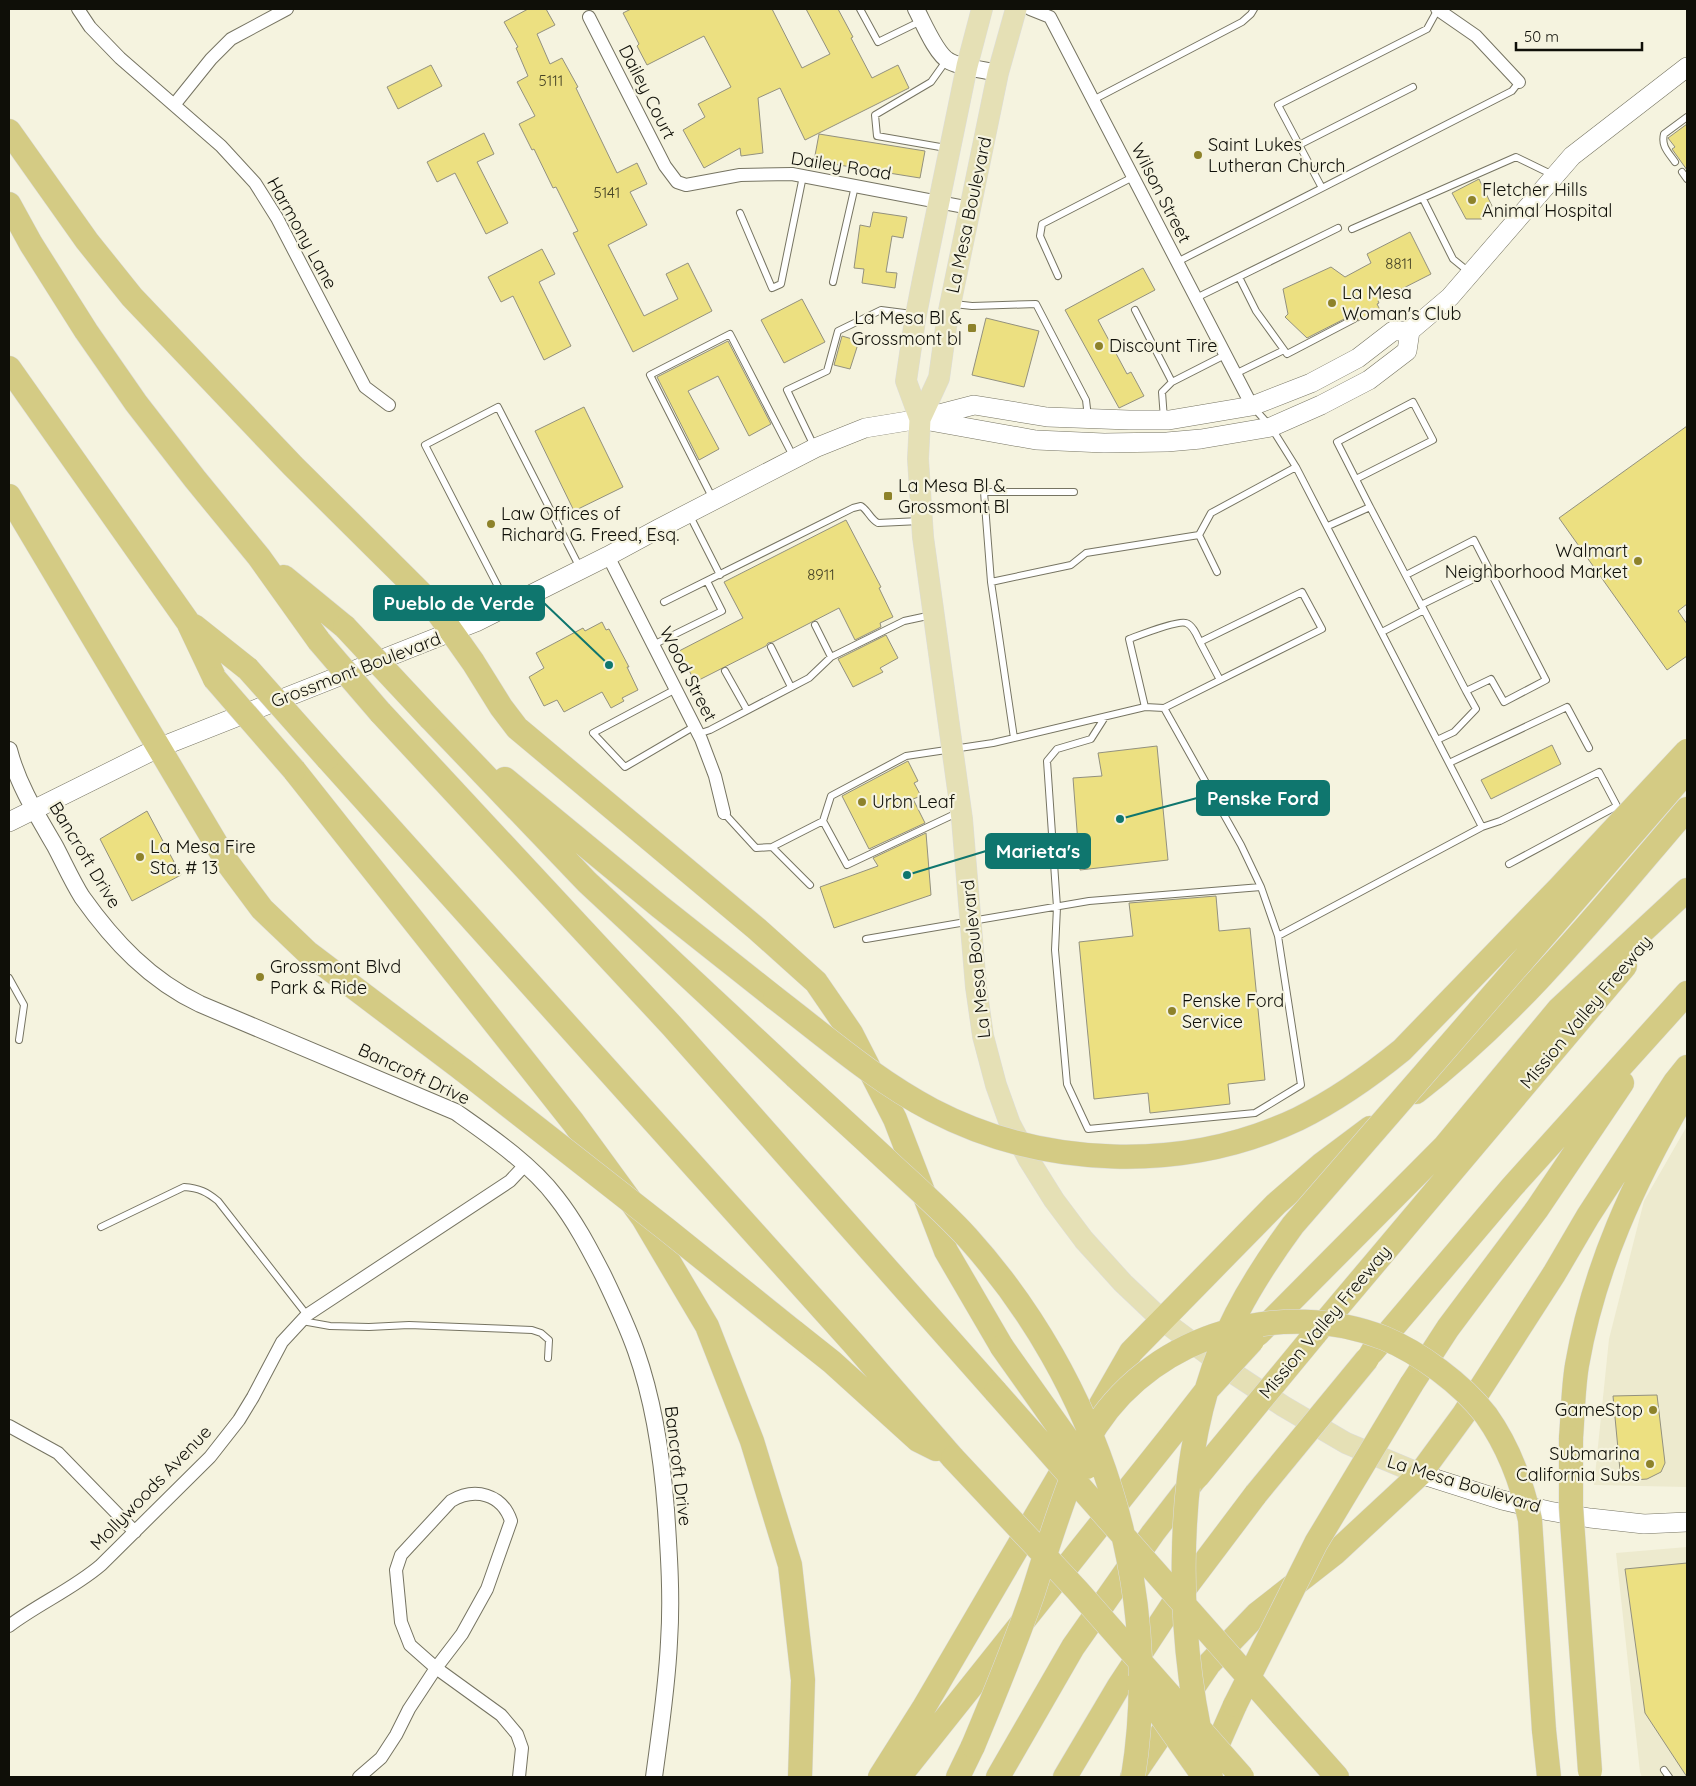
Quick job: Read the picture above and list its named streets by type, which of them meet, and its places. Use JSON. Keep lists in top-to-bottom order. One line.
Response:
{"streets":{"highway":["Mission Valley Freeway"],"main road":["La Mesa Boulevard","Grossmont Boulevard"],"street":["Dailey Court","Dailey Road","Wilson Street","Harmony Lane","Wood Street","Bancroft Drive","Mollywoods Avenue"]},"crossings":[["Dailey Court","Dailey Road"],["Dailey Road","La Mesa Boulevard"],["Wilson Street","Grossmont Boulevard"],["La Mesa Boulevard","Grossmont Boulevard"],["Grossmont Boulevard","Wood Street"],["Grossmont Boulevard","Bancroft Drive"],["Bancroft Drive","Mollywoods Avenue"]],"places":{"other":["Saint Lukes Lutheran Church","Fletcher Hills Animal Hospital","La Mesa Woman's Club","Discount Tire","Law Offices of Richard G. Freed, Esq.","Walmart Neighborhood Market","Pueblo de Verde","Urbn Leaf","Penske Ford","La Mesa Fire Sta. # 13","Marieta's","Grossmont Blvd Park & Ride","Penske Ford Service","GameStop","Submarina California Subs"],"transit":["La Mesa Bl & Grossmont bl","La Mesa Bl & Grossmont Bl"]},"house_numbers":["5111","5141","8811","8911"],"scale_bar":"50 m"}
